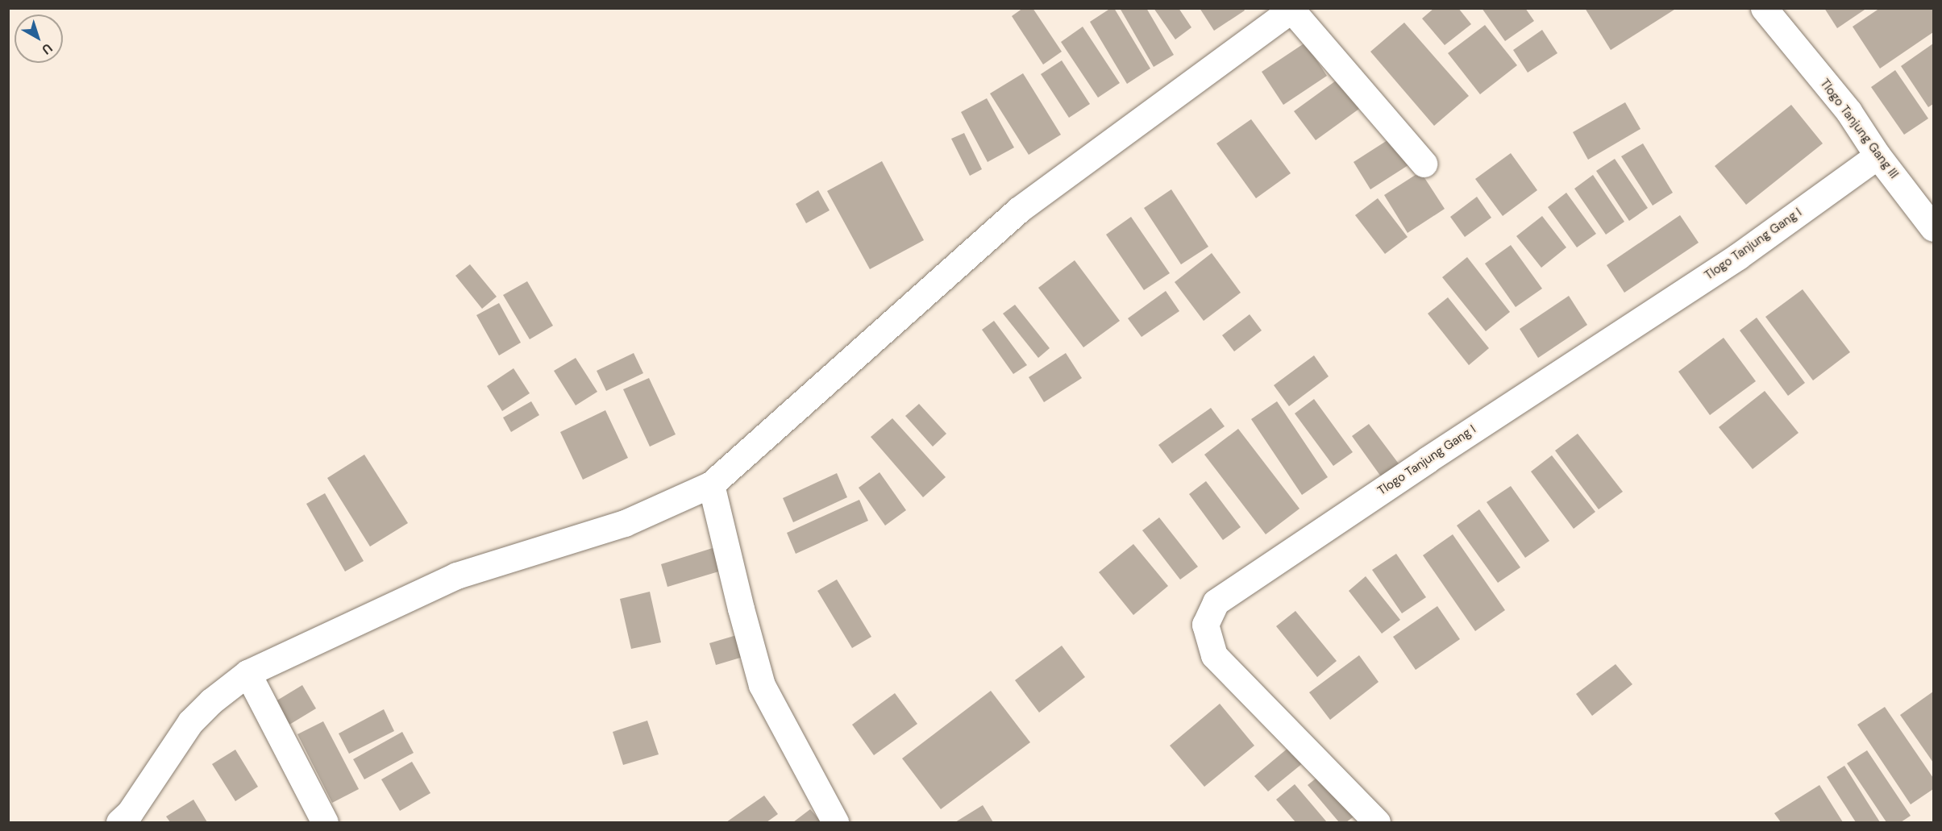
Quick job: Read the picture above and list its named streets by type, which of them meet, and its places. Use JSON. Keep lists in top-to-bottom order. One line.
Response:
{"streets":{"street":["Tlogo Tanjung Gang III","Tlogo Tanjung Gang I"]},"crossings":[["Tlogo Tanjung Gang III","Tlogo Tanjung Gang I"]],"north":"bottom right"}
